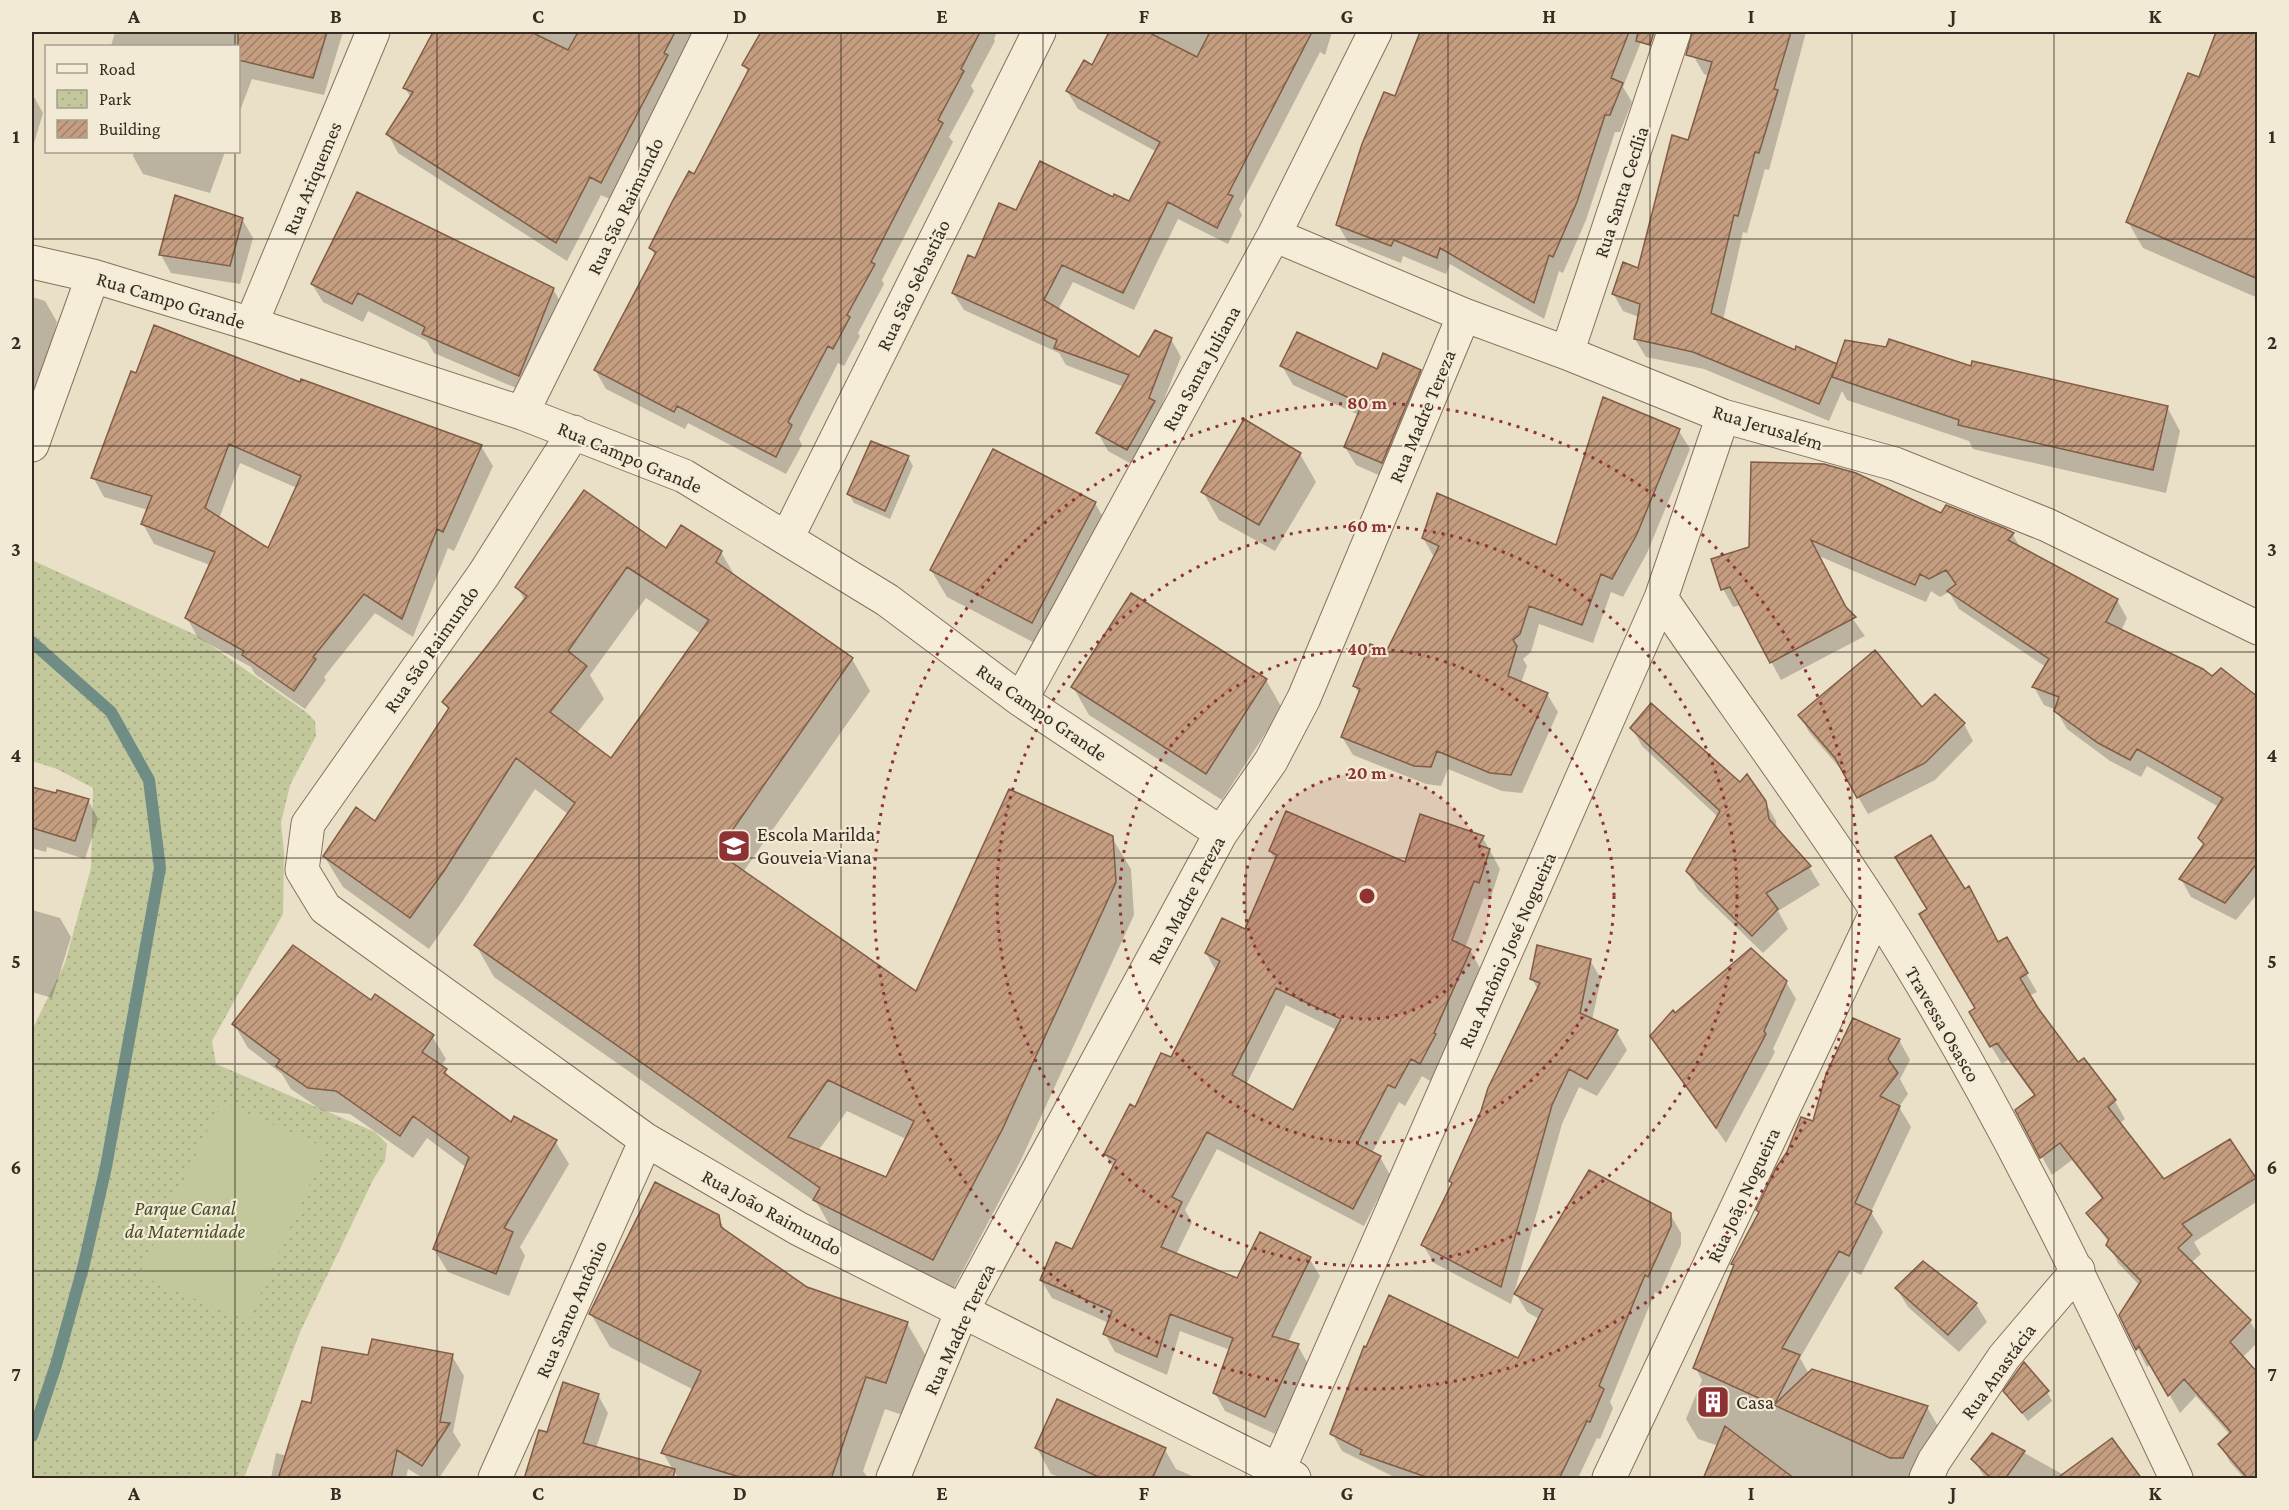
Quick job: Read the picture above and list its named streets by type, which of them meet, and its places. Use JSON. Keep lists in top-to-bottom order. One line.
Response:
{"streets":{"street":["Rua Ariquemes","Rua Santa Cecília","Rua São Raimundo","Rua São Sebastião","Rua Campo Grande","Rua Santa Juliana","Rua Madre Tereza","Rua Jerusalém","Rua Antônio José Nogueira","Travessa Osasco","Rua João Nogueira","Rua João Raimundo","Rua Santo Antônio","Rua Anastácia"]},"crossings":[["Rua Ariquemes","Rua Campo Grande"],["Rua Santa Cecília","Rua Jerusalém"],["Rua São Raimundo","Rua Campo Grande"],["Rua São Raimundo","Rua João Raimundo"],["Rua São Sebastião","Rua Campo Grande"],["Rua Campo Grande","Rua Santa Juliana"],["Rua Campo Grande","Rua Madre Tereza"],["Rua Santa Juliana","Rua Jerusalém"],["Rua Madre Tereza","Rua Jerusalém"],["Rua Madre Tereza","Rua João Raimundo"],["Rua Jerusalém","Rua Antônio José Nogueira"],["Rua Antônio José Nogueira","Travessa Osasco"],["Rua Antônio José Nogueira","Rua João Raimundo"],["Travessa Osasco","Rua João Nogueira"],["Travessa Osasco","Rua Anastácia"],["Rua João Raimundo","Rua Santo Antônio"]],"parks":["Parque Canal da Maternidade"],"places":{"school or university":["Escola Marilda Gouveia Viana"],"building":["Casa"]},"legend":["Road","Park","Building"],"grid":{"columns":["A","B","C","D","E","F","G","H","I","J","K"],"rows":["1","2","3","4","5","6","7"]},"rings":["80 m","60 m","40 m","20 m"]}
